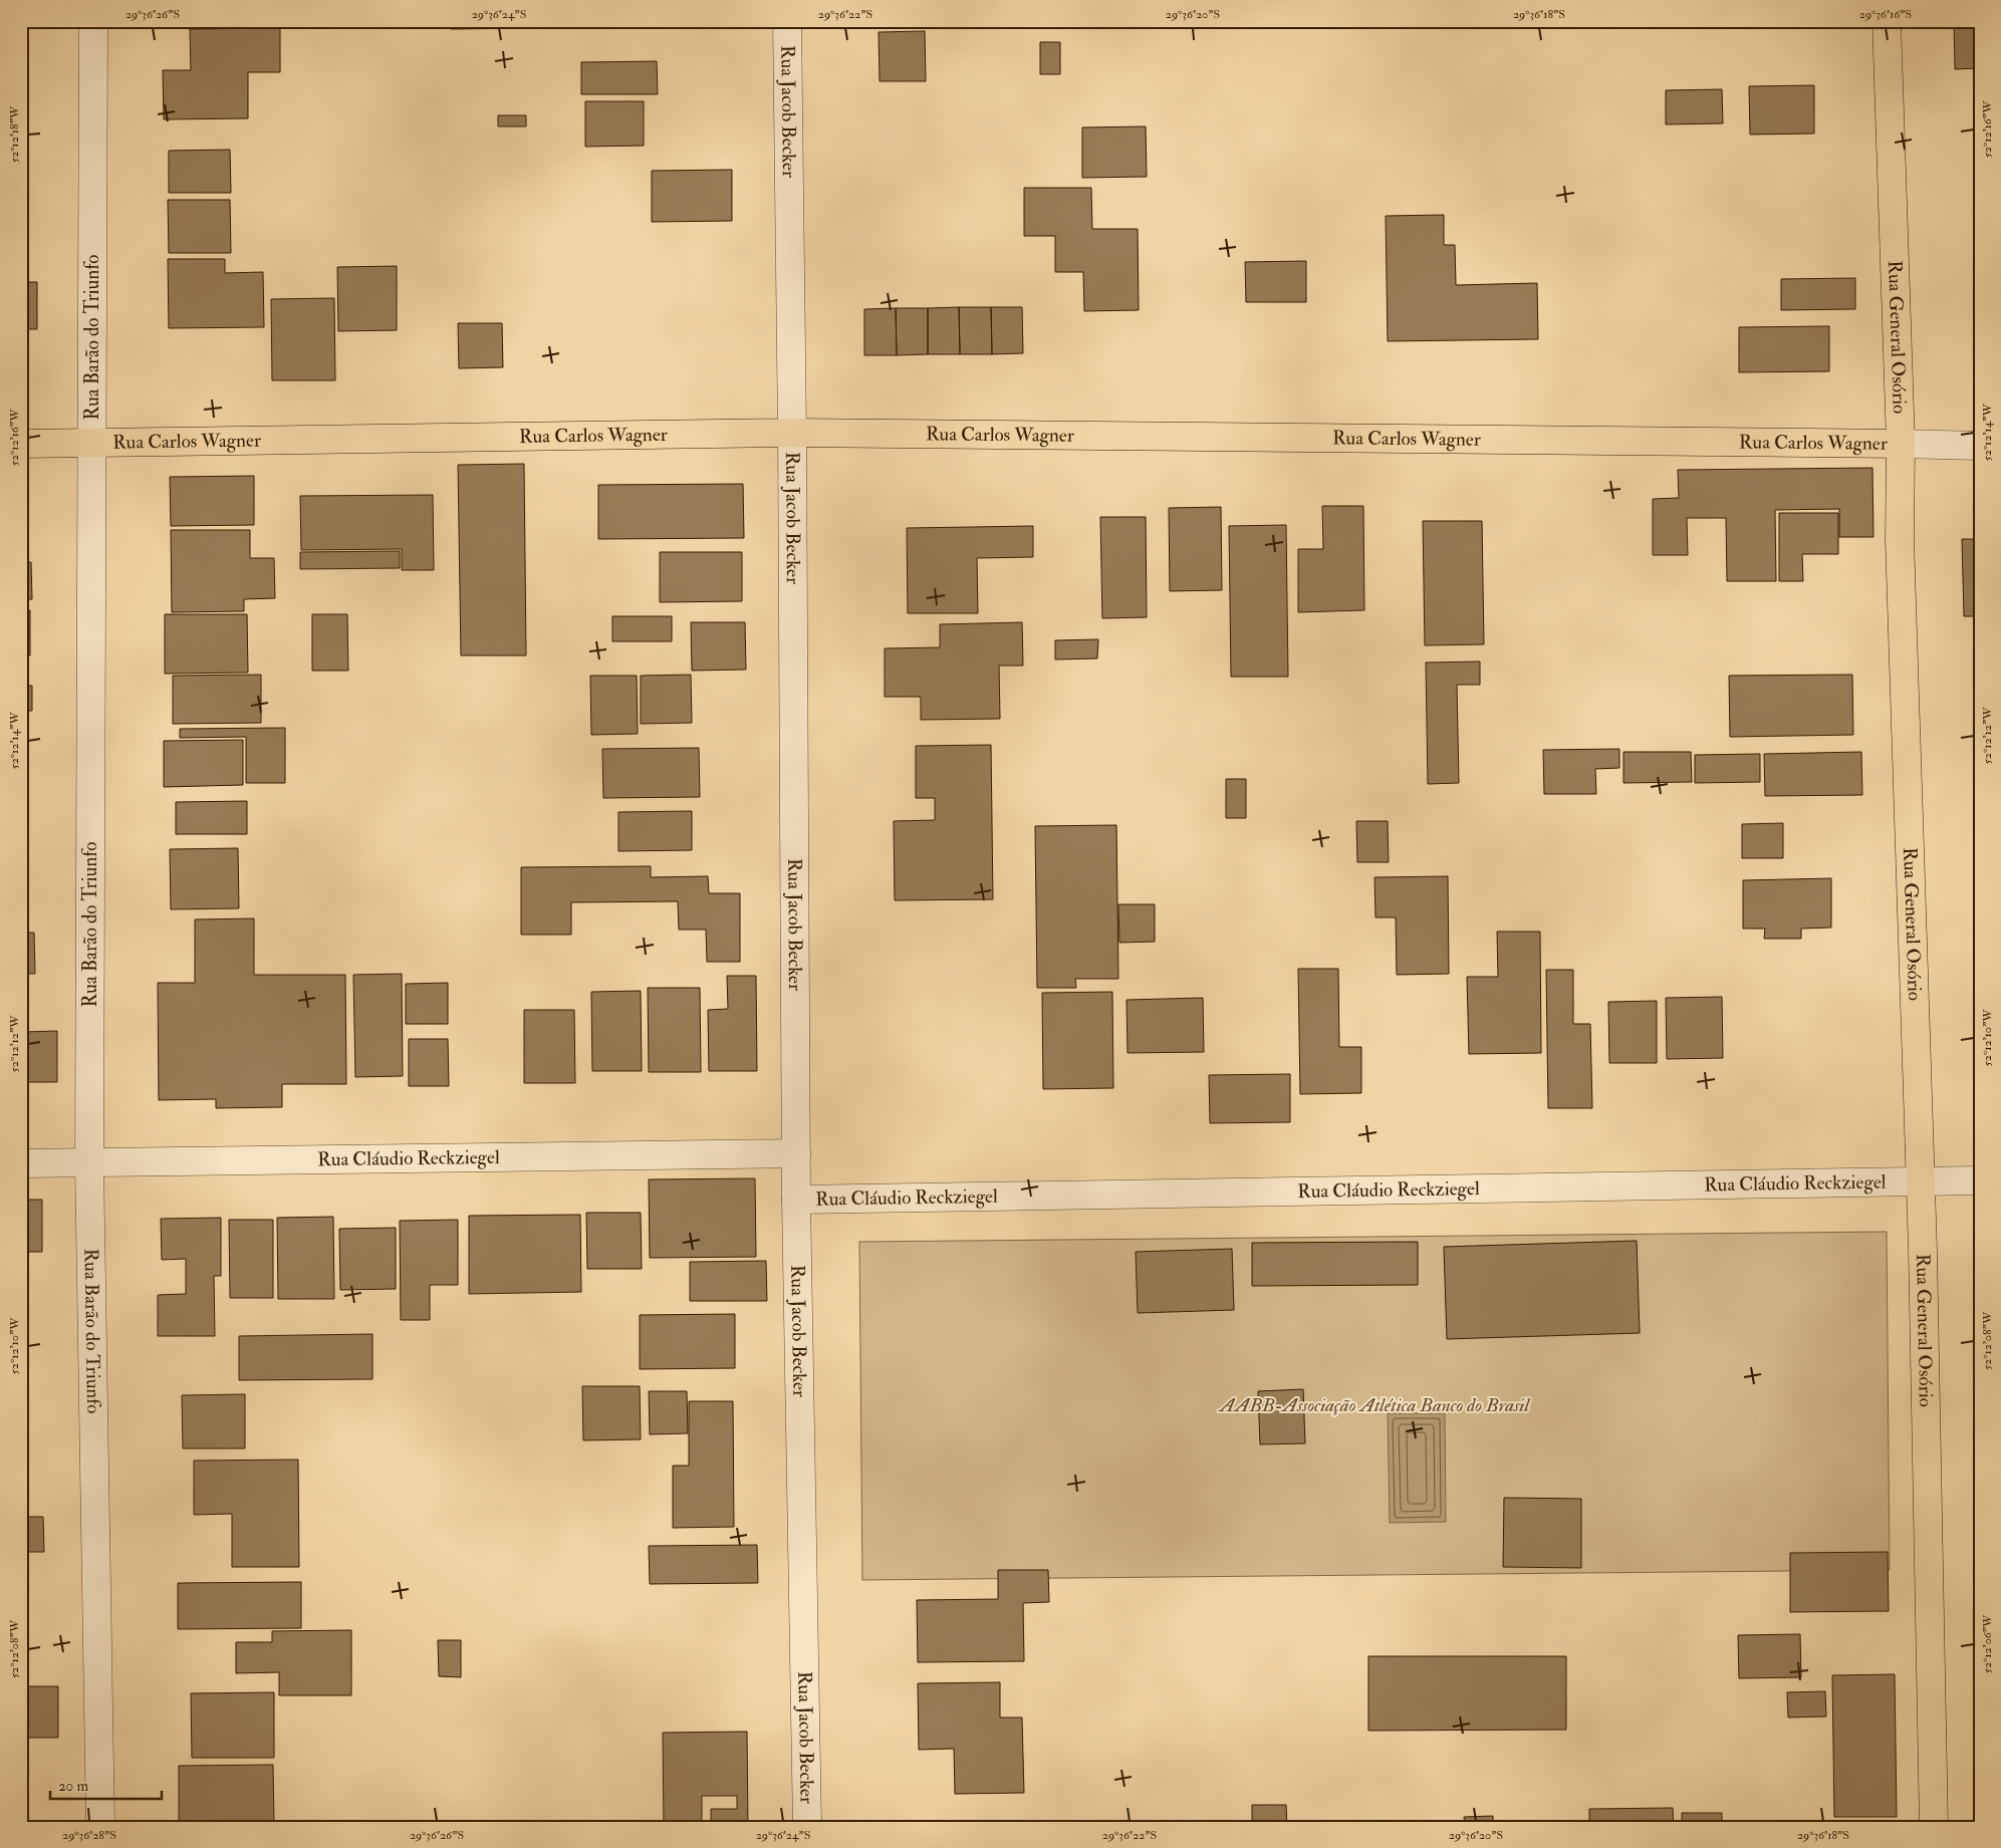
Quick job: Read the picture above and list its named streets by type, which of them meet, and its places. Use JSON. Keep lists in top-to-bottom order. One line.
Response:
{"streets":{"main road":["Rua General Osório","Rua Carlos Wagner"],"street":["Rua Jacob Becker","Rua Barão do Triunfo","Rua Cláudio Reckziegel"]},"crossings":[["Rua Jacob Becker","Rua Carlos Wagner"],["Rua Jacob Becker","Rua Cláudio Reckziegel"],["Rua Barão do Triunfo","Rua Carlos Wagner"],["Rua Barão do Triunfo","Rua Cláudio Reckziegel"],["Rua General Osório","Rua Carlos Wagner"],["Rua General Osório","Rua Cláudio Reckziegel"]],"parks":["AABB-Associação Atlética Banco do Brasil"],"scale_bar":"20 m","coordinates":["29°36'26\"S","29°36'24\"S","29°36'22\"S","29°36'20\"S","29°36'18\"S","29°36'16\"S","52°12'16\"W","52°12'18\"W","52°12'14\"W","52°12'12\"W","52°12'10\"W","52°12'08\"W","52°12'06\"W","29°36'28\"S"]}
